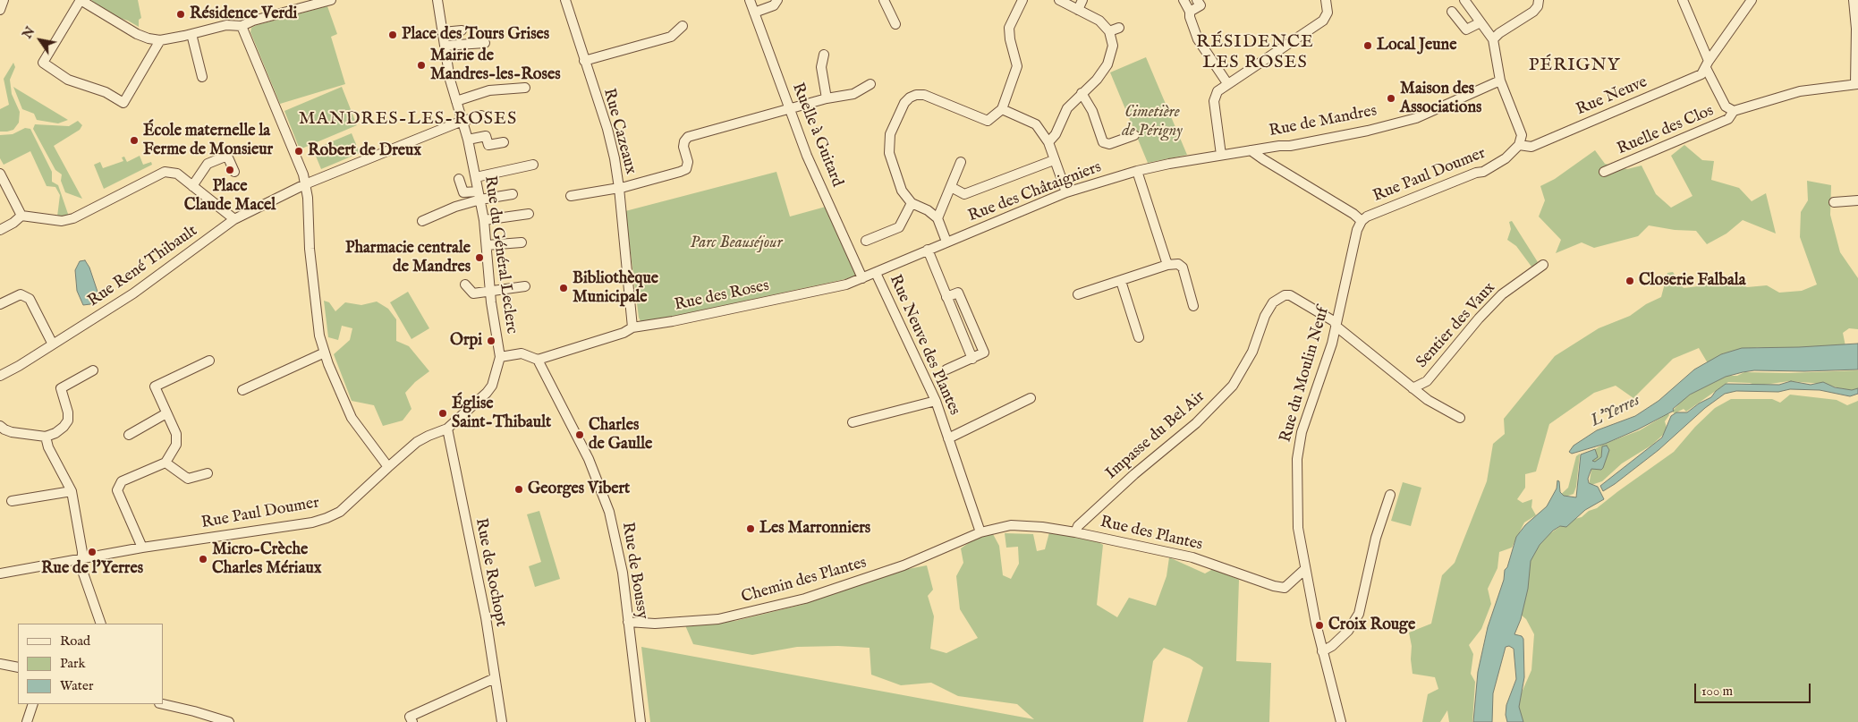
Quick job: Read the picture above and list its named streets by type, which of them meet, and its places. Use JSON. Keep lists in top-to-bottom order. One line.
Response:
{"streets":{"street":["Rue Neuve","Rue de Mandres","Ruelle des Clos","Rue Cazeaux","Ruelle à Guitard","Rue Paul Doumer","Rue des Châtaigniers","Rue du Général Leclerc","Rue René Thibault","Rue des Roses","Sentier des Vaux","Rue Neuve des Plantes","Rue du Moulin Neuf","Impasse du Bel Air","Rue des Plantes","Rue de Boussy","Rue de Rochopt","Chemin des Plantes"]},"crossings":[["Rue Neuve","Rue Paul Doumer"],["Rue de Mandres","Rue des Châtaigniers"],["Rue Cazeaux","Rue des Roses"],["Ruelle à Guitard","Rue des Châtaigniers"],["Ruelle à Guitard","Rue des Roses"],["Rue Paul Doumer","Rue du Général Leclerc"],["Rue Paul Doumer","Rue du Moulin Neuf"],["Rue Paul Doumer","Rue de Rochopt"],["Rue des Châtaigniers","Rue des Roses"],["Rue des Châtaigniers","Rue Neuve des Plantes"],["Rue du Général Leclerc","Rue René Thibault"],["Rue des Roses","Rue de Boussy"],["Rue Neuve des Plantes","Rue des Plantes"],["Rue Neuve des Plantes","Chemin des Plantes"],["Rue du Moulin Neuf","Impasse du Bel Air"],["Rue du Moulin Neuf","Rue des Plantes"],["Impasse du Bel Air","Rue des Plantes"],["Rue des Plantes","Chemin des Plantes"],["Rue de Boussy","Chemin des Plantes"]],"districts":["RÉSIDENCE LES ROSES","PÉRIGNY","MANDRES-LES-ROSES"],"water":["L'Yerres"],"parks":["Cimetière de Périgny","Parc Beauséjour"],"places":["Résidence Verdi","Place des Tours Grises","Local Jeune","Mairie de Mandres-les-Roses","Maison des Associations","École maternelle la Ferme de Monsieur","Robert de Dreux","Place Claude Macel","Pharmacie centrale de Mandres","Closerie Falbala","Bibliothèque Municipale","Orpi","Église Saint-Thibault","Charles de Gaulle","Georges Vibert","Les Marronniers","Rue de l'Yerres","Micro-Crèche Charles Mériaux","Croix Rouge"],"legend":["Road","Park","Water"],"scale_bar":"100 m","north":"top left"}
